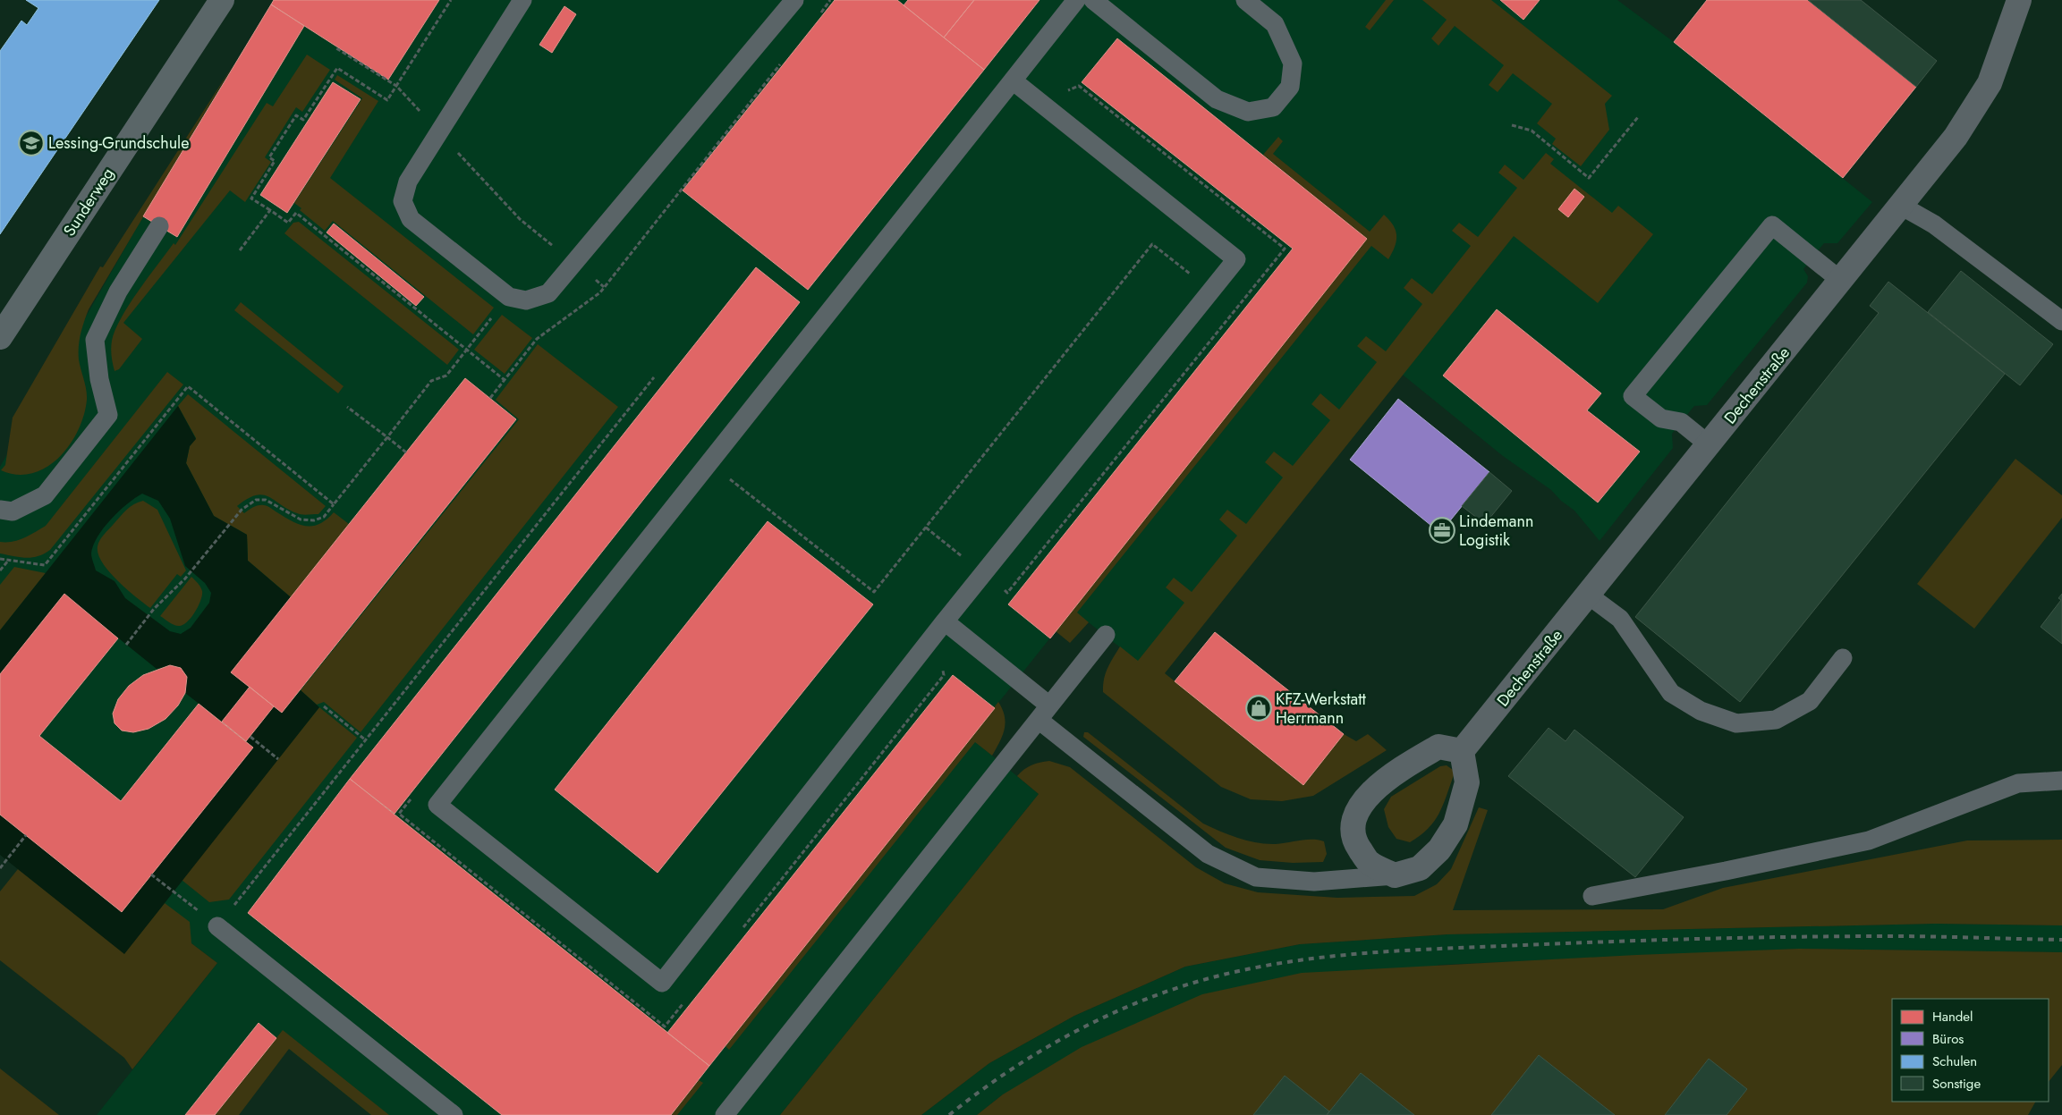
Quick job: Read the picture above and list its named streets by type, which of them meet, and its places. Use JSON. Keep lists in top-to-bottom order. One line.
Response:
{"streets":{"main road":["Sunderweg"],"street":["Dechenstraße"]},"places":{"school or university":["Lessing-Grundschule"],"office":["Lindemann Logistik"],"shop":["KFZ-Werkstatt Herrmann"]},"legend":["Handel","Büros","Schulen","Sonstige"]}
